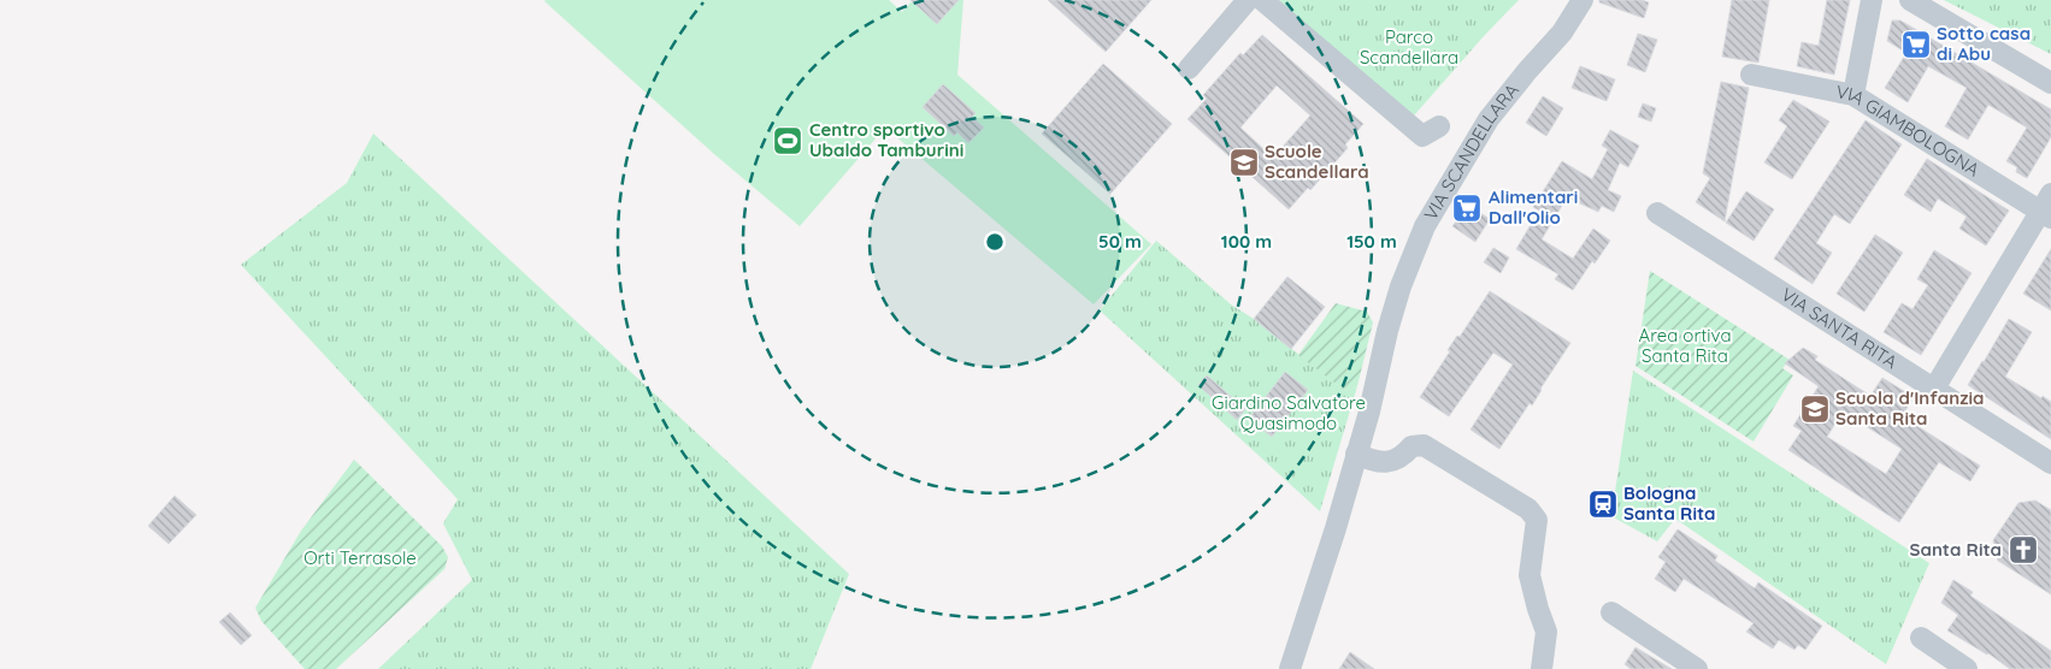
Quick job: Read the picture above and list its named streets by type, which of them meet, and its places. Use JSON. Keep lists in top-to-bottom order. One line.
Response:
{"streets":{"street":["VIA GIAMBOLOGNA","VIA SCANDELLARA","VIA SANTA RITA"]},"parks":["Parco Scandellara","Area ortiva Santa Rita","Giardino Salvatore Quasimodo","Orti Terrasole"],"places":{"supermarket":["Sotto casa di Abu","Alimentari Dall'Olio"],"sports":["Centro sportivo Ubaldo Tamburini"],"school or university":["Scuole Scandellara","Scuola d'Infanzia Santa Rita"],"station":["Bologna Santa Rita"],"church":["Santa Rita"]},"rings":["50 m","100 m","150 m"]}
